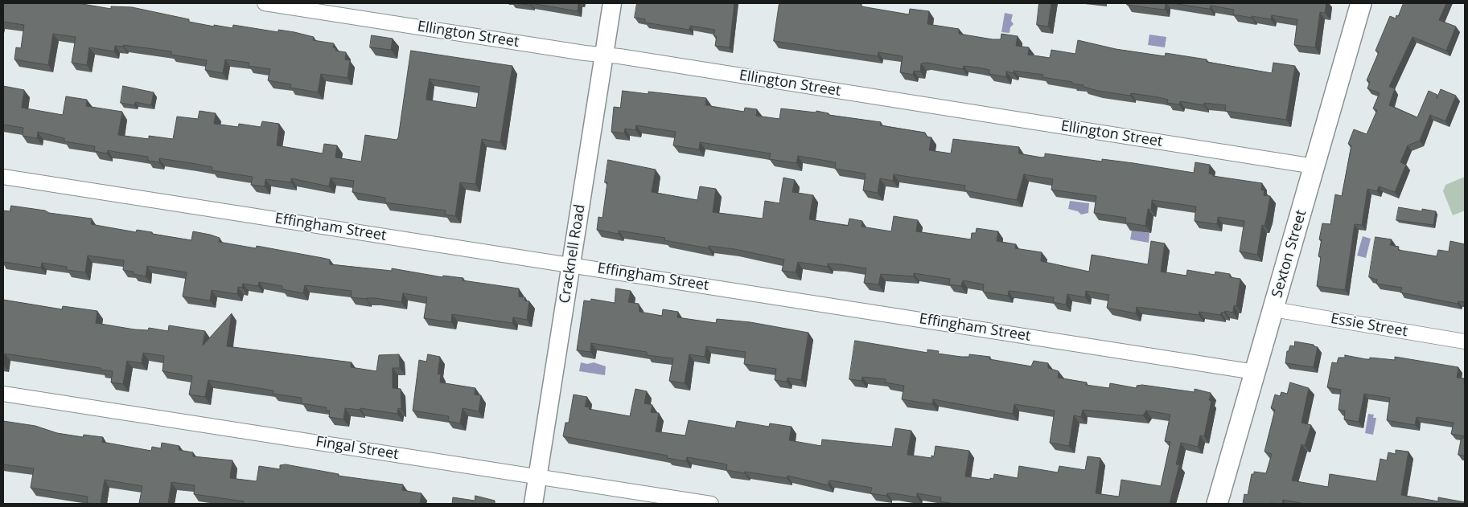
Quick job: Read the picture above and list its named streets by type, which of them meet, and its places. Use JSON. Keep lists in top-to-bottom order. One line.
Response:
{"streets":{"main road":["Sexton Street"],"street":["Ellington Street","Effingham Street","Cracknell Road","Essie Street","Fingal Street"]},"crossings":[["Ellington Street","Cracknell Road"],["Ellington Street","Sexton Street"],["Effingham Street","Cracknell Road"],["Effingham Street","Sexton Street"],["Cracknell Road","Fingal Street"],["Sexton Street","Essie Street"]]}
